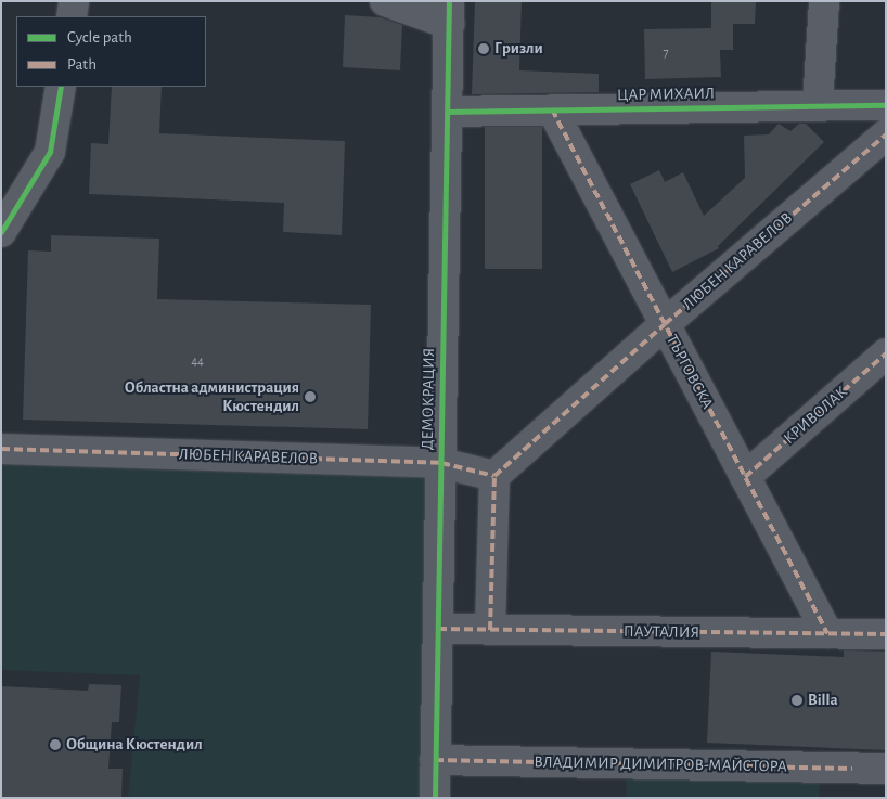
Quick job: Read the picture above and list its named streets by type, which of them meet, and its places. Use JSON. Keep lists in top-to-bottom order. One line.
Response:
{"streets":{"street":["ЦАР МИХАИЛ","ЛЮБЕН KАРАВЕЛОВ","ТЪРГОВСКА","ДЕМОКРАЦИЯ","КРИВОЛАК","ПАУТАЛИЯ","ВЛАДИМИР ДИМИТРОВ-МАЙСТОРА"]},"crossings":[["ЦАР МИХАИЛ","ТЪРГОВСКА"],["ЦАР МИХАИЛ","ДЕМОКРАЦИЯ"],["ЛЮБЕН KАРАВЕЛОВ","ТЪРГОВСКА"],["ЛЮБЕН KАРАВЕЛОВ","ДЕМОКРАЦИЯ"],["ТЪРГОВСКА","КРИВОЛАК"],["ТЪРГОВСКА","ПАУТАЛИЯ"],["ДЕМОКРАЦИЯ","ПАУТАЛИЯ"],["ДЕМОКРАЦИЯ","ВЛАДИМИР ДИМИТРОВ-МАЙСТОРА"]],"places":["Гризли","Областна администрация Кюстендил","Billa","Община Кюстендил"],"house_numbers":["7","44"],"legend":["Cycle path","Path"]}
